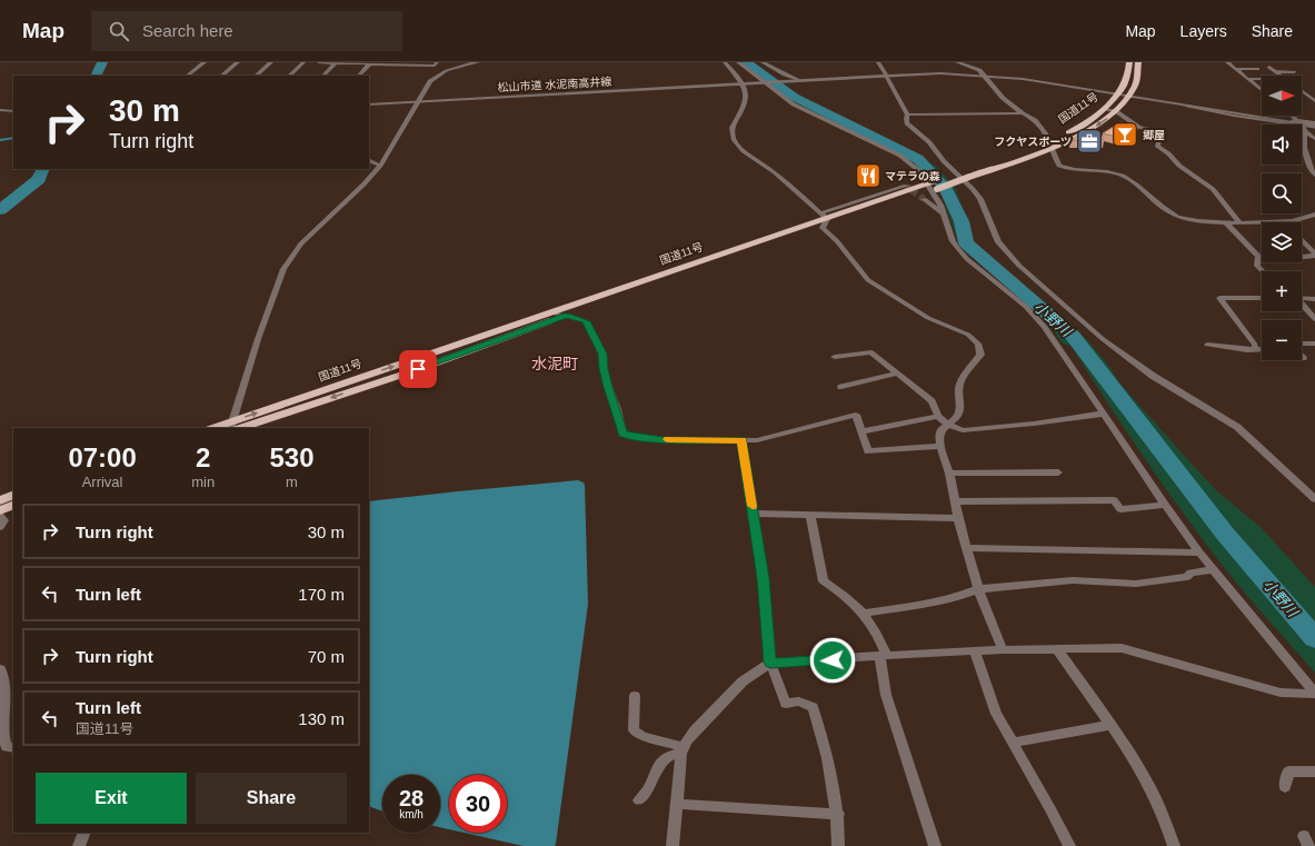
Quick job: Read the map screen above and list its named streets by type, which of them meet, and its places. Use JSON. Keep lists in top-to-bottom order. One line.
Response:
{"streets":{"highway":["国道11号"],"street":["松山市道 水泥南高井線"]},"crossings":[["松山市道 水泥南高井線","国道11号"]],"districts":["水泥町"],"water":["小野川"],"places":{"bar":["郷屋"],"office":["フクヤスポーツ"],"restaurant":["マテラの森"]},"north":"right","page":{"header":"Map","search":"Search here","nav":["Map","Layers","Share"],"map_buttons":["+","−"],"turn":["30 m","Turn right"],"eta":["07:00","Arrival","2","min","530","m"],"list":[{"name":"Turn right","value":"30 m"},{"name":"Turn left","value":"170 m"},{"name":"Turn right","value":"70 m"},{"name":"Turn left","note":"国道11号","value":"130 m"}],"buttons":["Exit","Share"],"speed":"28 km/h","limit":"30"}}
